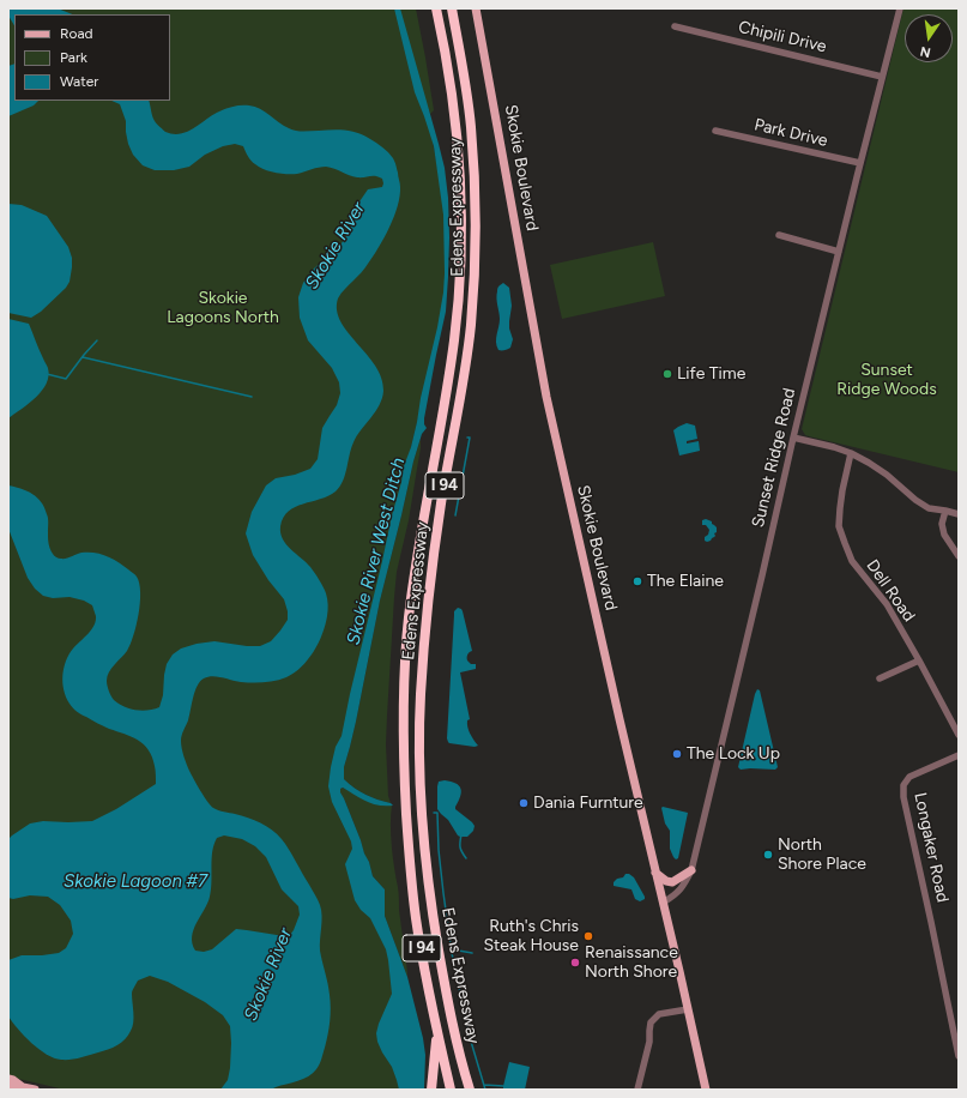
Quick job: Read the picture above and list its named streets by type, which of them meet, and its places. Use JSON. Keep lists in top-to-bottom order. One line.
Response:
{"streets":{"highway":["Edens Expressway","I 94"],"main road":["Skokie Boulevard"],"street":["Chipili Drive","Park Drive","Sunset Ridge Road","Dell Road","Longaker Road"]},"crossings":[["Chipili Drive","Sunset Ridge Road"],["Park Drive","Sunset Ridge Road"],["Skokie Boulevard","Sunset Ridge Road"]],"water":["Skokie River","Skokie River West Ditch","Skokie Lagoon #7"],"parks":["Skokie Lagoons North","Sunset Ridge Woods"],"places":["Life Time","The Elaine","The Lock Up","Dania Furnture","North Shore Place","Ruth's Chris Steak House","Renaissance North Shore"],"legend":["Road","Park","Water"],"north":"bottom"}
